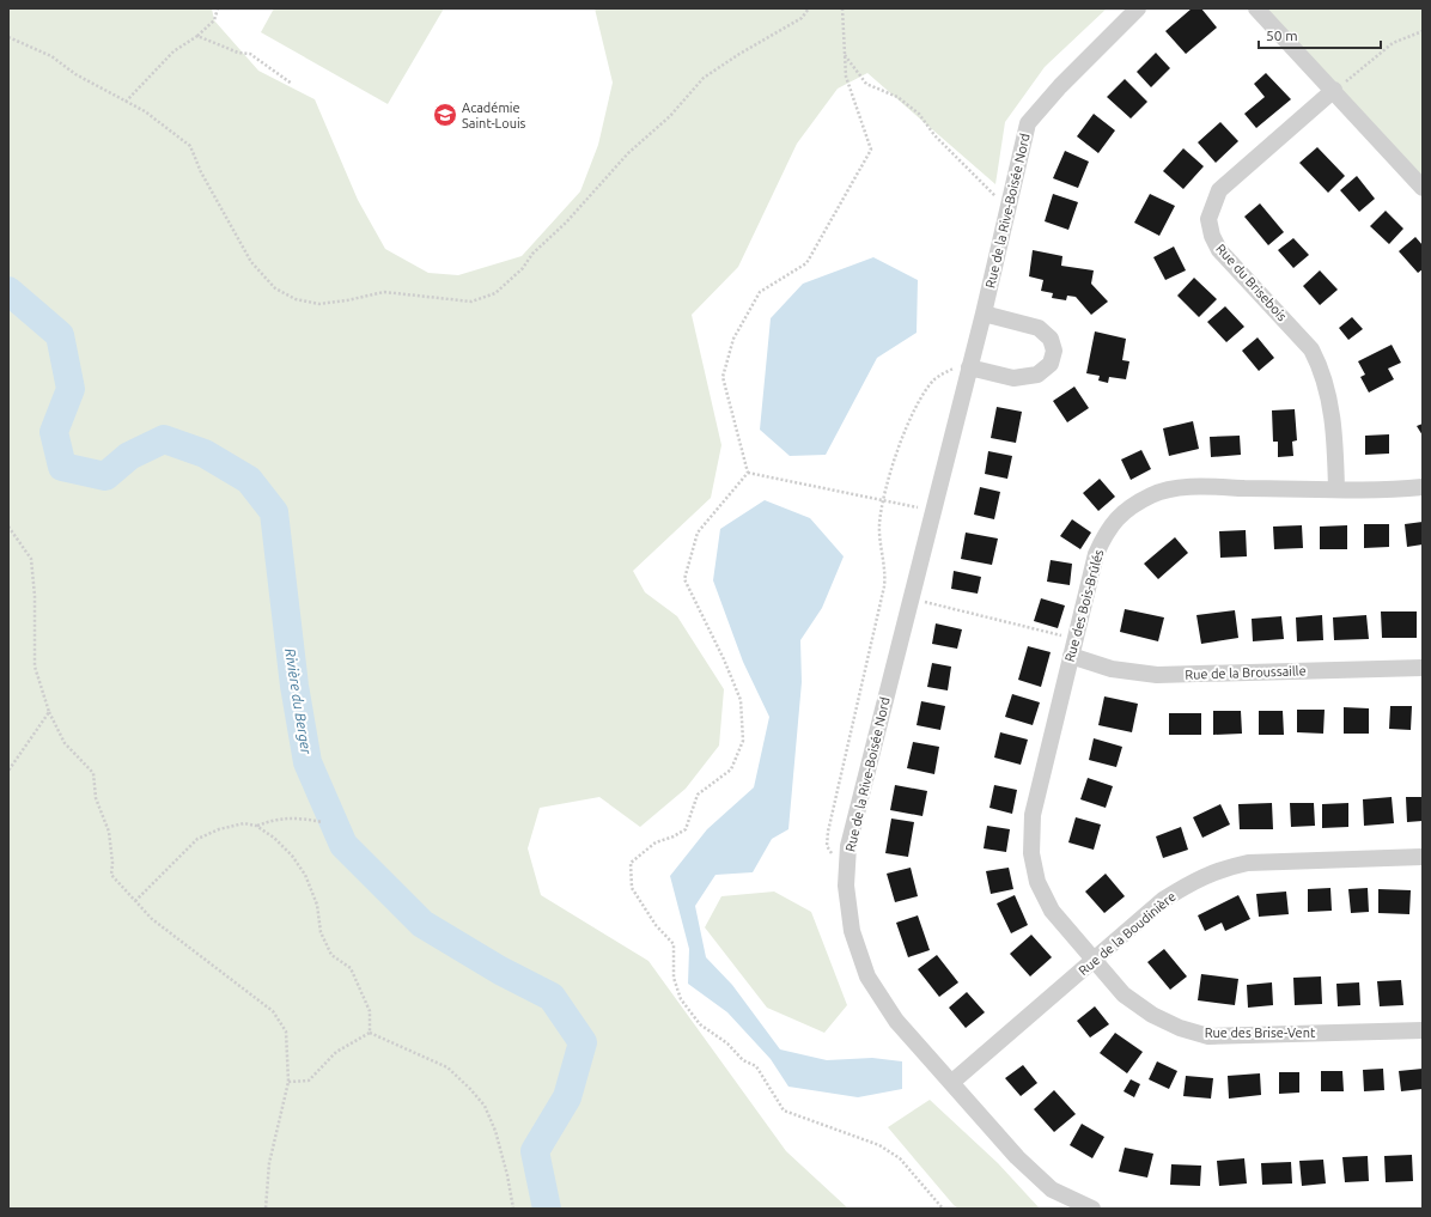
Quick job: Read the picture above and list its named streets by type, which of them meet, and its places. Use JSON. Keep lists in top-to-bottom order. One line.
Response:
{"streets":{"street":["Rue de la Rive-Boisée Nord","Rue du Brisebois","Rue des Bois-Brûlés","Rue de la Broussaille","Rue de la Boudinière","Rue des Brise-Vent"]},"crossings":[["Rue de la Rive-Boisée Nord","Rue de la Boudinière"],["Rue du Brisebois","Rue des Bois-Brûlés"],["Rue des Bois-Brûlés","Rue de la Broussaille"],["Rue des Bois-Brûlés","Rue de la Boudinière"],["Rue des Bois-Brûlés","Rue des Brise-Vent"],["Rue de la Boudinière","Rue des Brise-Vent"]],"water":["Rivière du Berger"],"places":{"school or university":["Académie Saint-Louis"]},"scale_bar":"50 m"}
